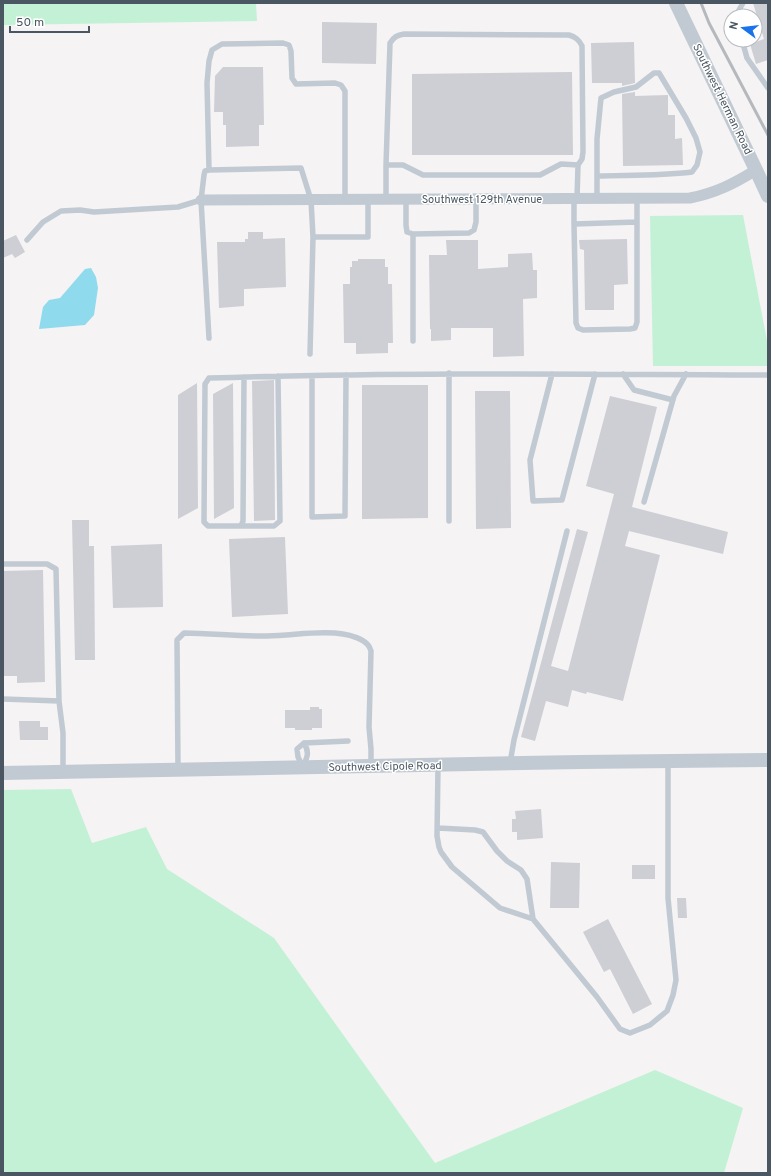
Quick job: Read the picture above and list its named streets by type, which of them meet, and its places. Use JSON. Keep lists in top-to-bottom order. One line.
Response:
{"streets":{"street":["Southwest Herman Road","Southwest 129th Avenue","Southwest Cipole Road"]},"crossings":[["Southwest Herman Road","Southwest 129th Avenue"]],"scale_bar":"50 m","north":"left"}
